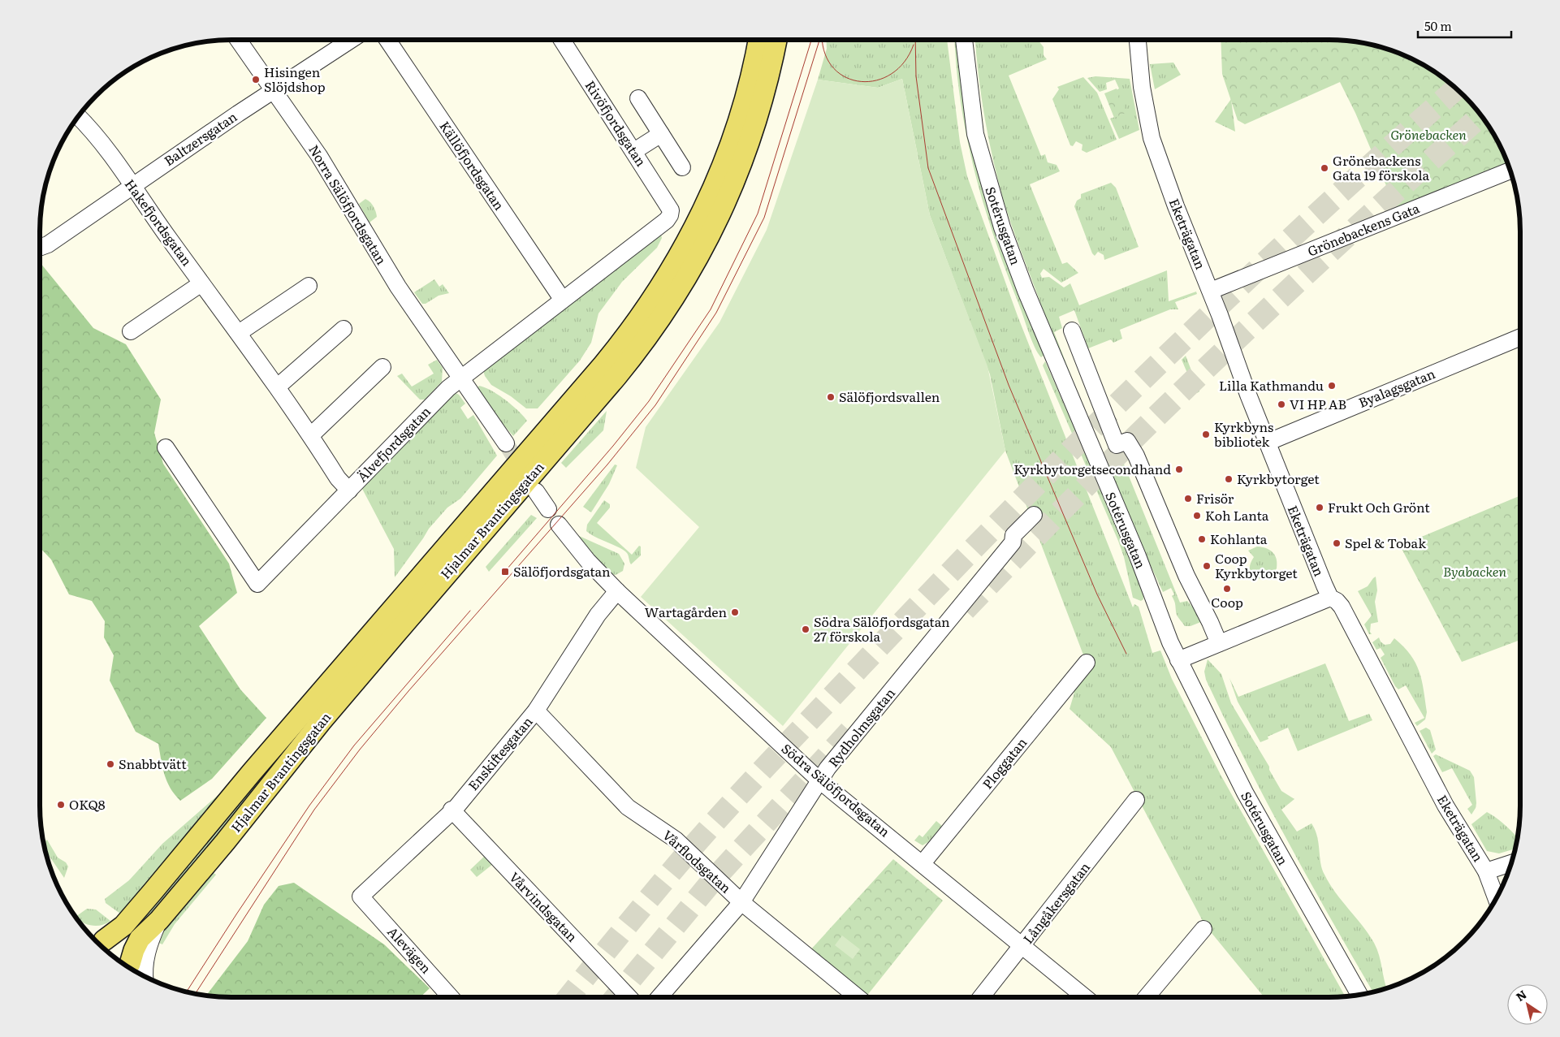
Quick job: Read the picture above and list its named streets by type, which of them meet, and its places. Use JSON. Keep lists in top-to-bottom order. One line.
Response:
{"streets":{"main road":["Hjalmar Brantingsgatan"],"street":["Rivöfjordsgatan","Baltzersgatan","Källöfjordsgatan","Norra Sälöfjordsgatan","Hakefjordsgatan","Sotérusgatan","Grönebackens Gata","Eketrägatan","Byalagsgatan","Älvefjordsgatan","Rydholmsgatan","Enskiftesgatan","Ploggatan","Södra Sälöfjordsgatan","Vårflodsgatan","Långåkersgatan","Vårvindsgatan","Alevägen"]},"crossings":[["Rivöfjordsgatan","Älvefjordsgatan"],["Baltzersgatan","Norra Sälöfjordsgatan"],["Baltzersgatan","Hakefjordsgatan"],["Källöfjordsgatan","Älvefjordsgatan"],["Norra Sälöfjordsgatan","Älvefjordsgatan"],["Hakefjordsgatan","Älvefjordsgatan"],["Grönebackens Gata","Eketrägatan"],["Eketrägatan","Byalagsgatan"],["Rydholmsgatan","Södra Sälöfjordsgatan"],["Rydholmsgatan","Vårflodsgatan"],["Enskiftesgatan","Södra Sälöfjordsgatan"],["Enskiftesgatan","Vårflodsgatan"],["Enskiftesgatan","Vårvindsgatan"],["Enskiftesgatan","Alevägen"],["Ploggatan","Södra Sälöfjordsgatan"],["Södra Sälöfjordsgatan","Långåkersgatan"]],"parks":["Grönebacken","Byabacken"],"places":{"other":["Hisingen Slöjdshop","Grönebackens Gata 19 förskola","Lilla Kathmandu","Sälöfjordsvallen","VI HP AB","Kyrkbyns bibliotek","Kyrkbytorgetsecondhand","Kyrkbytorget","Frisör","Frukt Och Grönt","Koh Lanta","Kohlanta","Spel & Tobak","Coop Kyrkbytorget","Coop","Wartagården","Södra Sälöfjordsgatan 27 förskola","Snabbtvätt","OKQ8"],"transit":["Sälöfjordsgatan"]},"scale_bar":"50 m","north":"top left"}
